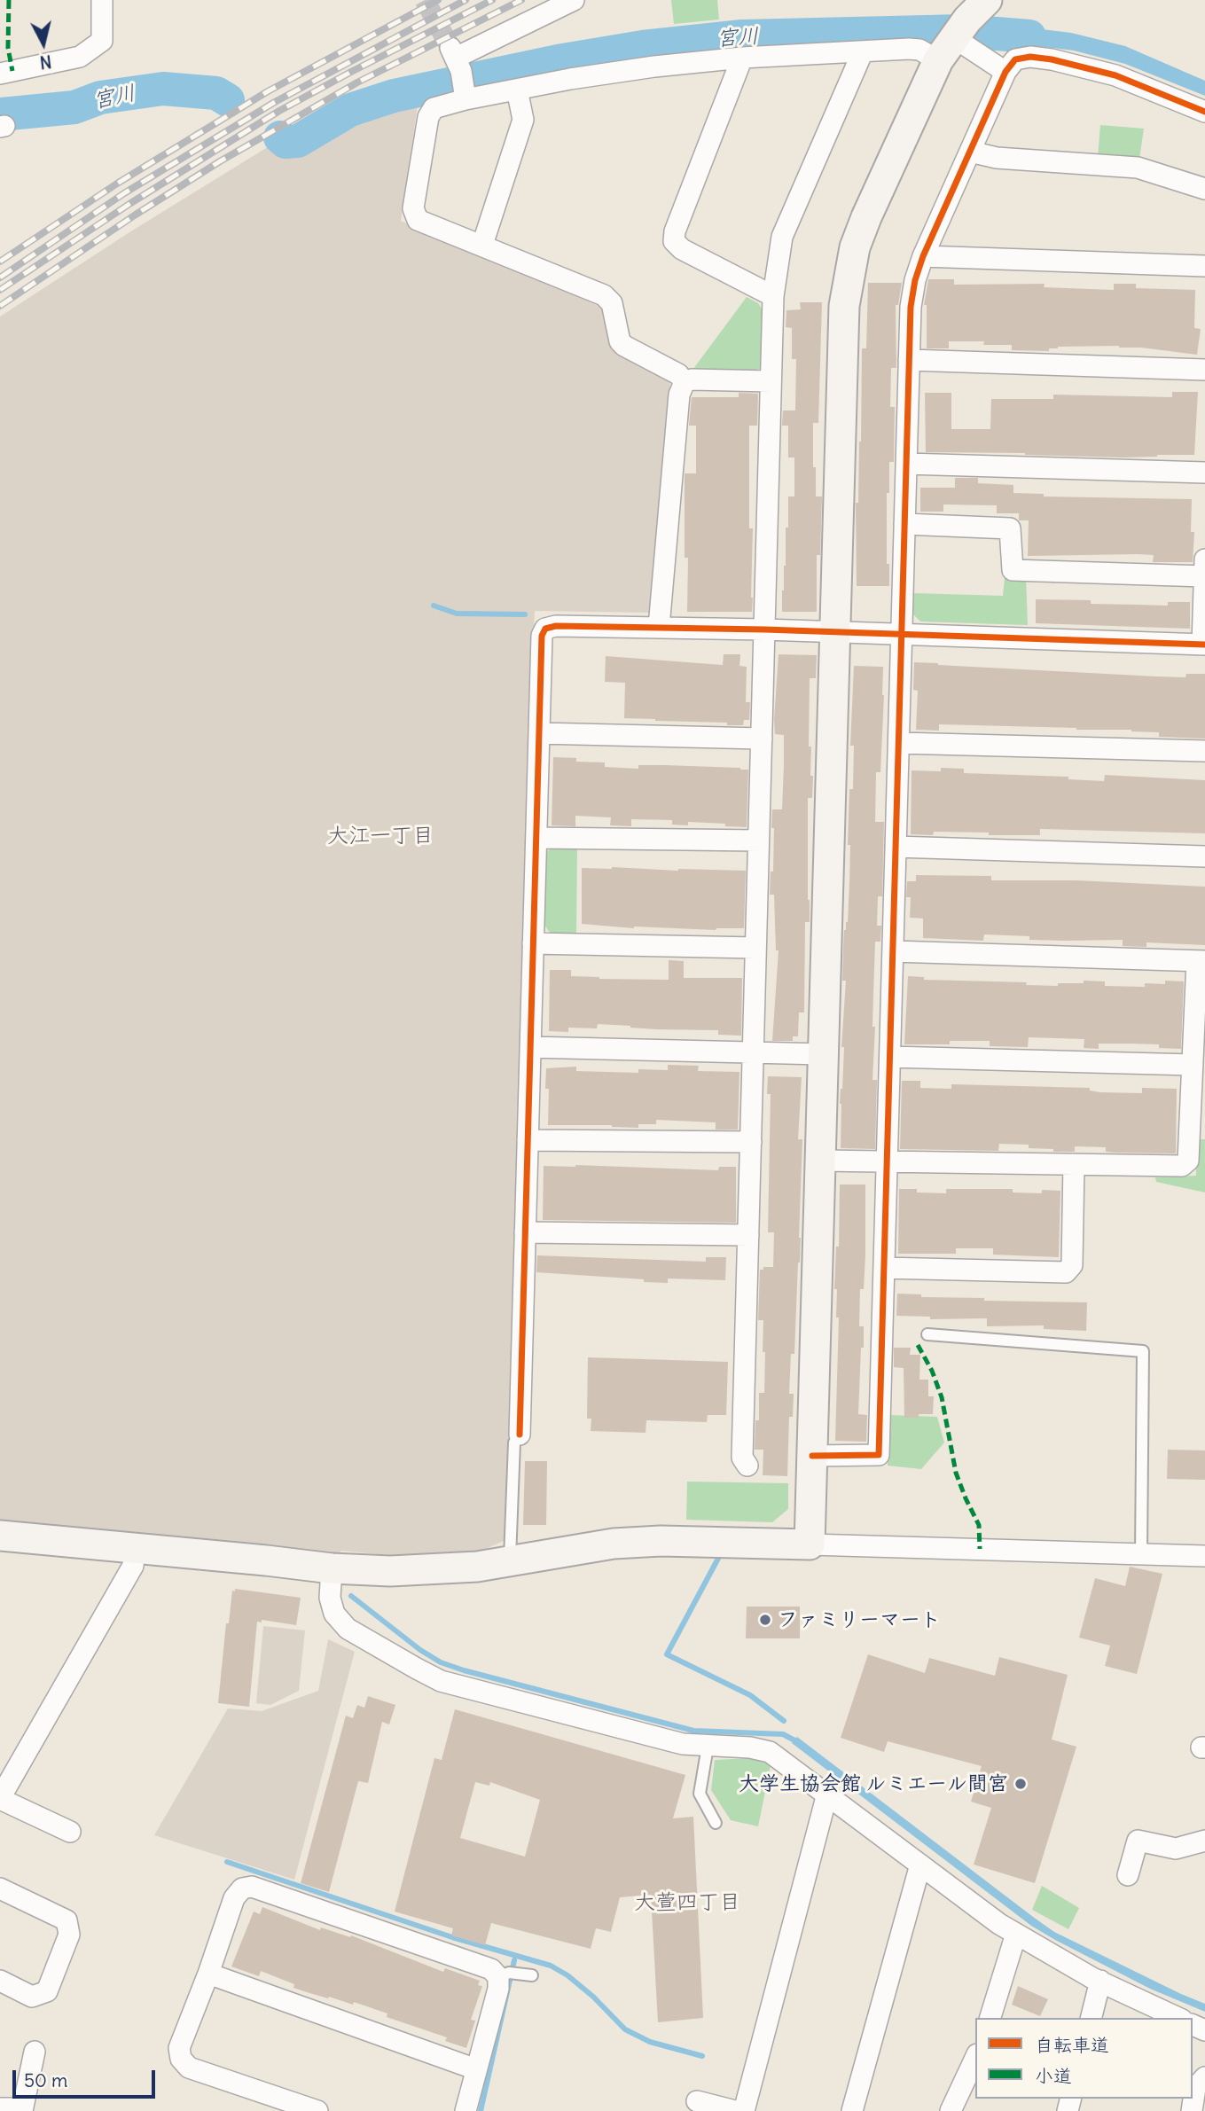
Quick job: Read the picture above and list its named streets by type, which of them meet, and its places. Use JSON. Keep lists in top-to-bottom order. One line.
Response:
{"districts":["大江一丁目","大萱四丁目"],"water":["宮川"],"places":["ファミリーマート","大学生協会館 ルミエール間宮"],"legend":["自転車道","小道"],"scale_bar":"50 m","north":"bottom"}
